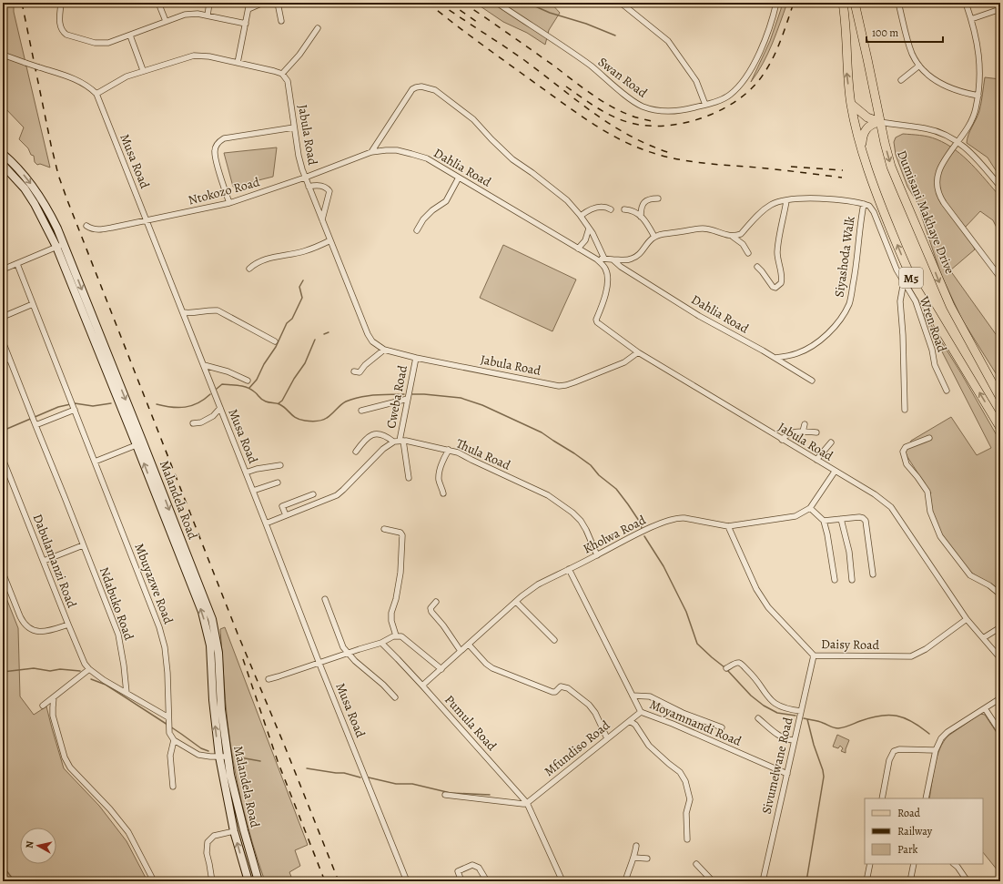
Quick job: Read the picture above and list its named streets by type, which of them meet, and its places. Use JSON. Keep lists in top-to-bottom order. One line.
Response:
{"streets":{"main road":["Dumisani Makhaye Drive","M5","Malandela Road"],"street":["Swan Road","Jabula Road","Musa Road","Dahlia Road","Ntokozo Road","Siyashoda Walk","Wren Road","Cweba Road","Thula Road","Kholwa Road","Dabulamanzi Road","Mbuyazwe Road","Ndabuko Road","Daisy Road","Pumula Road","Moyamnandi Road","Mfundiso Road","Sivumelwane Road"]},"crossings":[["Jabula Road","Dahlia Road"],["Jabula Road","Ntokozo Road"],["Jabula Road","Cweba Road"],["Jabula Road","Kholwa Road"],["Jabula Road","Daisy Road"],["Musa Road","Ntokozo Road"],["Dahlia Road","Ntokozo Road"],["Dahlia Road","Siyashoda Walk"],["Siyashoda Walk","Wren Road"],["Cweba Road","Thula Road"],["Thula Road","Kholwa Road"],["Kholwa Road","Daisy Road"],["Kholwa Road","Pumula Road"],["Kholwa Road","Moyamnandi Road"],["Dabulamanzi Road","Mbuyazwe Road"],["Dabulamanzi Road","Ndabuko Road"],["Daisy Road","Sivumelwane Road"],["Pumula Road","Mfundiso Road"],["Moyamnandi Road","Mfundiso Road"],["Moyamnandi Road","Sivumelwane Road"]],"legend":["Road","Railway","Park"],"scale_bar":"100 m","north":"left"}
